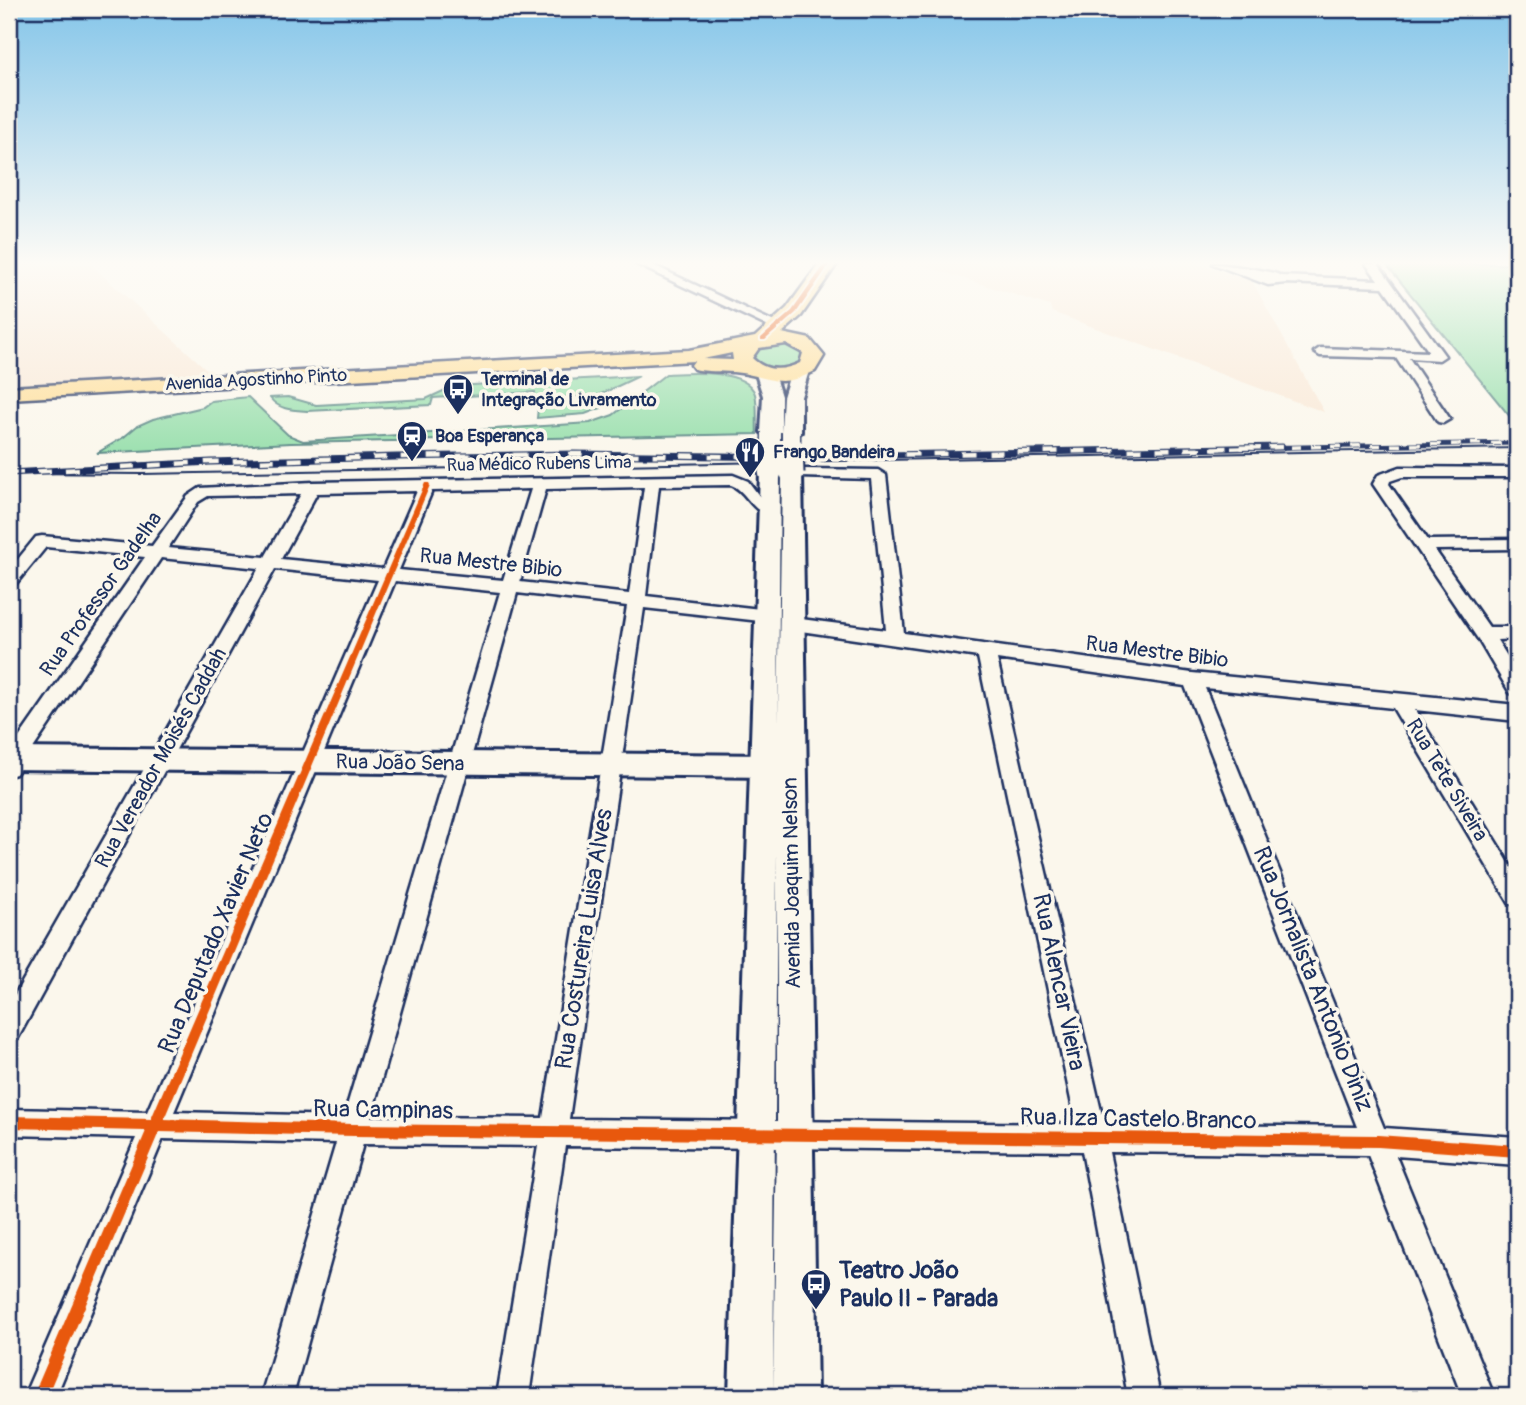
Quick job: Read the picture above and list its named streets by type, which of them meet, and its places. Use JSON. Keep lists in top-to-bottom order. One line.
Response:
{"streets":{"main road":["Avenida Agostinho Pinto","Avenida Joaquim Nelson"],"street":["Rua Médico Rubens Lima","Rua Mestre Bibio","Rua Professor Gadelha","Rua Vereador Moisés Caddah","Rua João Sena","Rua Tete Siveira","Rua Deputado Xavier Neto","Rua Costureira Luisa Alves","Rua Jornalista Antonio Diniz","Rua Alencar Vieira","Rua Campinas","Rua Ilza Castelo Branco"]},"crossings":[["Avenida Agostinho Pinto","Avenida Joaquim Nelson"],["Rua Médico Rubens Lima","Rua Professor Gadelha"],["Rua Médico Rubens Lima","Rua Vereador Moisés Caddah"],["Rua Médico Rubens Lima","Avenida Joaquim Nelson"],["Rua Médico Rubens Lima","Rua Deputado Xavier Neto"],["Rua Médico Rubens Lima","Rua Costureira Luisa Alves"],["Rua Mestre Bibio","Rua Professor Gadelha"],["Rua Mestre Bibio","Rua Vereador Moisés Caddah"],["Rua Mestre Bibio","Rua Tete Siveira"],["Rua Mestre Bibio","Avenida Joaquim Nelson"],["Rua Mestre Bibio","Rua Deputado Xavier Neto"],["Rua Mestre Bibio","Rua Costureira Luisa Alves"],["Rua Mestre Bibio","Rua Jornalista Antonio Diniz"],["Rua Mestre Bibio","Rua Alencar Vieira"],["Rua Professor Gadelha","Rua João Sena"],["Rua Vereador Moisés Caddah","Rua João Sena"],["Rua João Sena","Avenida Joaquim Nelson"],["Rua João Sena","Rua Deputado Xavier Neto"],["Rua João Sena","Rua Costureira Luisa Alves"],["Avenida Joaquim Nelson","Rua Campinas"],["Avenida Joaquim Nelson","Rua Ilza Castelo Branco"],["Rua Deputado Xavier Neto","Rua Campinas"],["Rua Costureira Luisa Alves","Rua Campinas"],["Rua Jornalista Antonio Diniz","Rua Ilza Castelo Branco"],["Rua Alencar Vieira","Rua Ilza Castelo Branco"],["Rua Campinas","Rua Ilza Castelo Branco"]],"places":{"bus stop":["Terminal de Integração Livramento","Teatro João Paulo II - Parada"],"station":["Boa Esperança"],"restaurant":["Frango Bandeira"]}}
